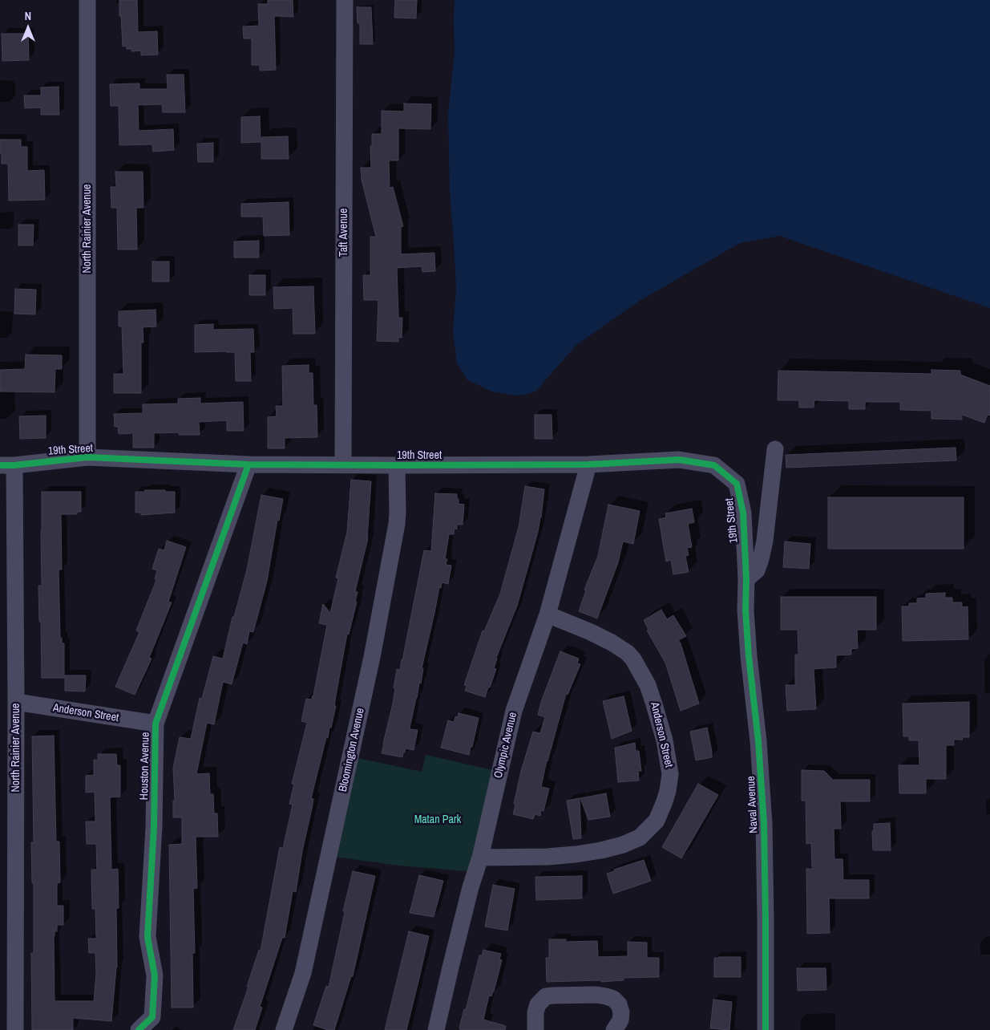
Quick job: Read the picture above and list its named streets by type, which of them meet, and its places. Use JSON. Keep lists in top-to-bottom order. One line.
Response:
{"streets":{"street":["North Rainier Avenue","Taft Avenue","19th Street","Anderson Street","Olympic Avenue","Bloomington Avenue","Houston Avenue","Naval Avenue"]},"crossings":[["North Rainier Avenue","19th Street"],["North Rainier Avenue","Anderson Street"],["Taft Avenue","19th Street"],["19th Street","Olympic Avenue"],["19th Street","Bloomington Avenue"],["19th Street","Houston Avenue"],["19th Street","Naval Avenue"],["Anderson Street","Olympic Avenue"],["Anderson Street","Houston Avenue"]],"parks":["Matan Park"],"north":"top"}
